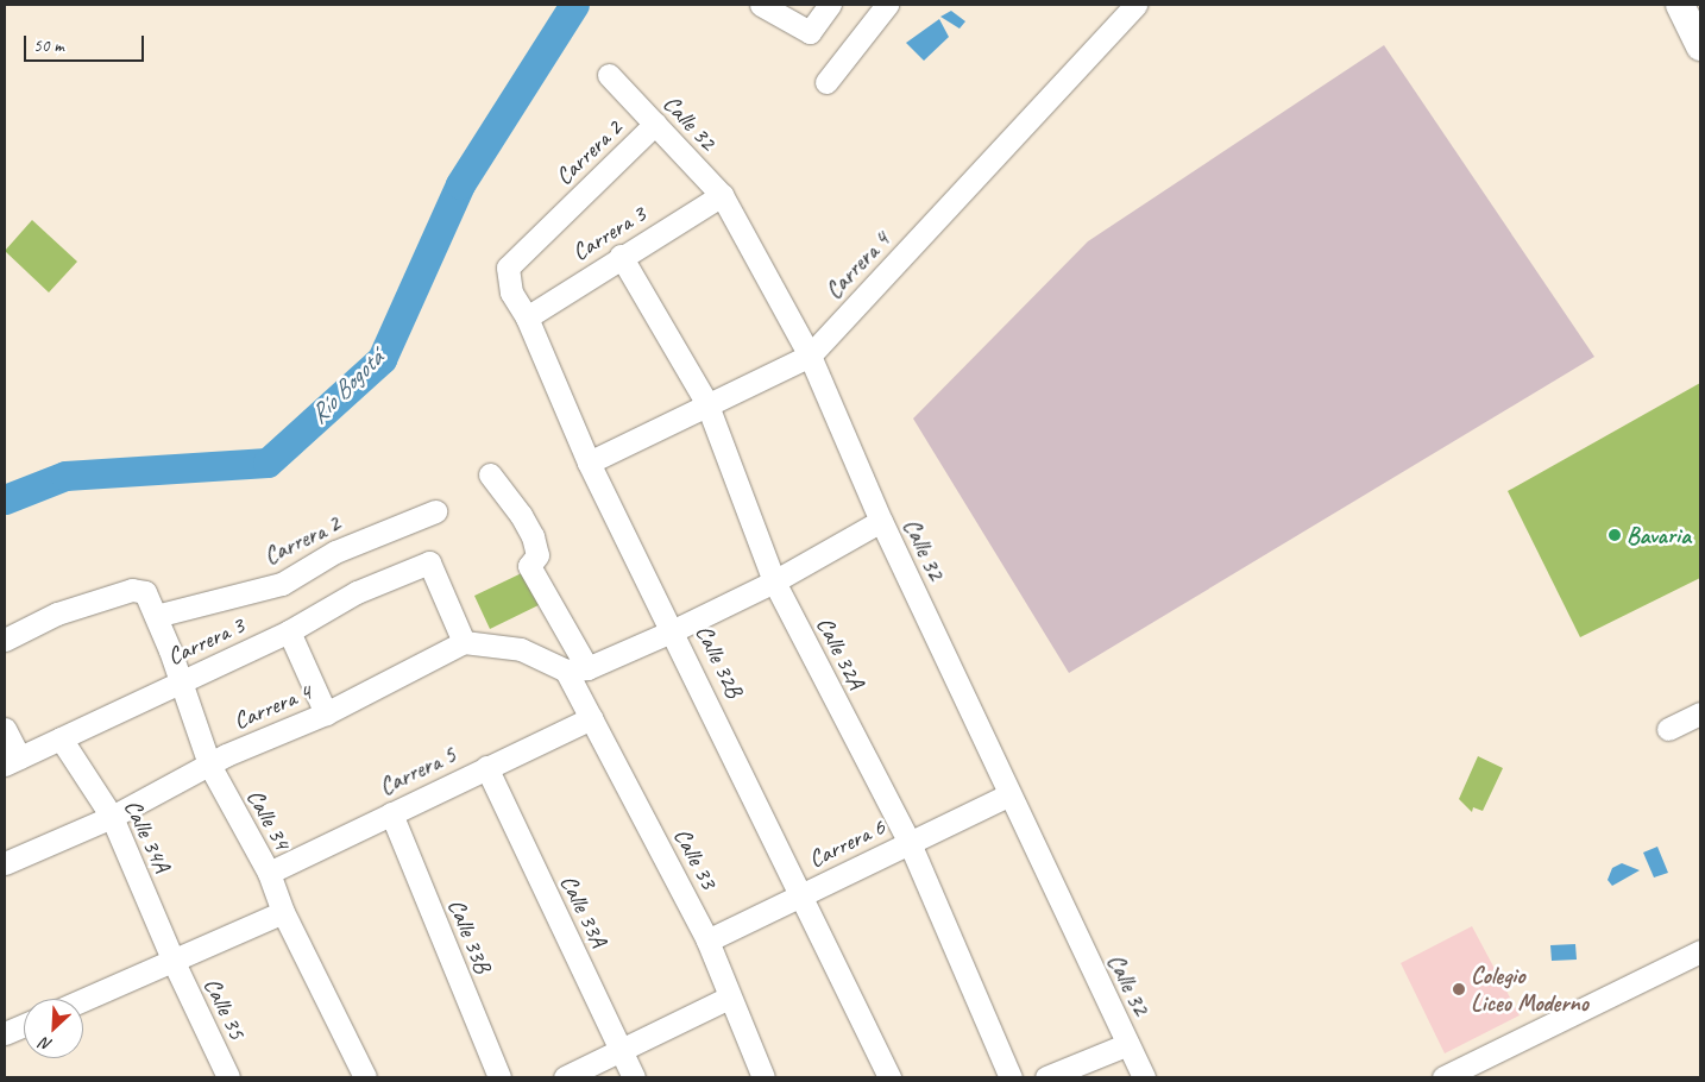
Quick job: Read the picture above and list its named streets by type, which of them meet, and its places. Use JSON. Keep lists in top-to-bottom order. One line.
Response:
{"streets":{"street":["Calle 32","Carrera 2","Carrera 3","Carrera 4","Calle 32A","Calle 32B","Carrera 5","Calle 34","Calle 34A","Carrera 6","Calle 33","Calle 33A","Calle 33B","Calle 35"]},"crossings":[["Calle 32","Carrera 2"],["Calle 32","Carrera 3"],["Calle 32","Carrera 4"],["Calle 32","Carrera 6"],["Carrera 2","Calle 32B"],["Carrera 2","Calle 34"],["Carrera 3","Carrera 4"],["Carrera 3","Calle 32A"],["Carrera 3","Calle 32B"],["Carrera 3","Calle 34"],["Carrera 3","Calle 34A"],["Carrera 4","Calle 32A"],["Carrera 4","Calle 32B"],["Carrera 4","Calle 34"],["Carrera 4","Calle 34A"],["Calle 32A","Carrera 6"],["Calle 32B","Carrera 6"],["Carrera 5","Calle 34"],["Carrera 5","Calle 33"],["Carrera 5","Calle 33A"],["Carrera 5","Calle 33B"],["Calle 34A","Calle 35"],["Carrera 6","Calle 33"]],"water":["Río Bogotá"],"places":["Bavaria","Colegio Liceo Moderno"],"scale_bar":"50 m","north":"bottom left"}
